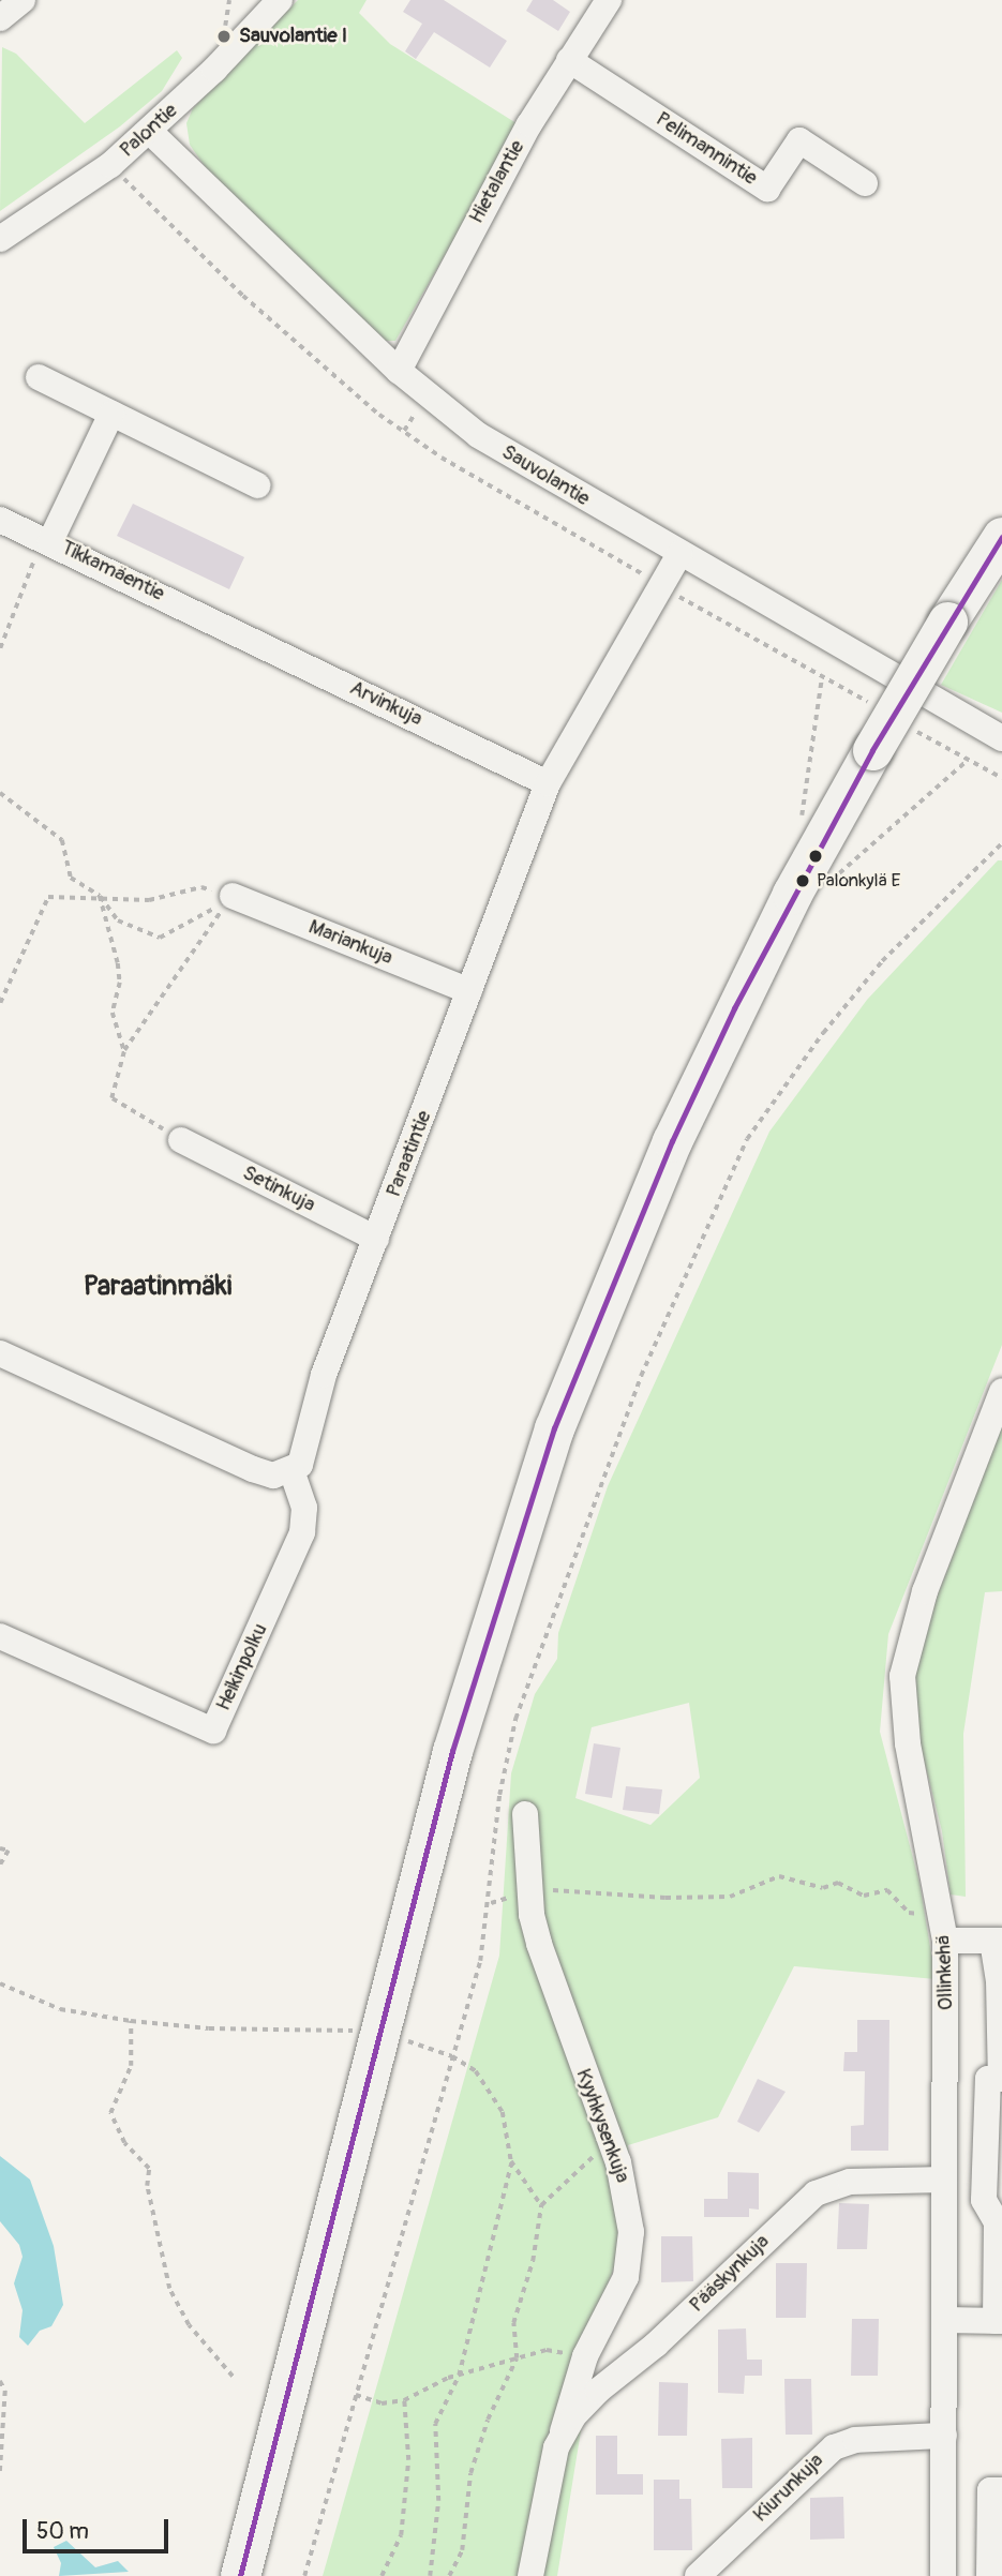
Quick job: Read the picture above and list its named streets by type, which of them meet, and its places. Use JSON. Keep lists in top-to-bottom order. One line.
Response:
{"streets":{"street":["Palontie","Pelimannintie","Hietalantie","Sauvolantie","Tikkamäentie","Arvinkuja","Mariankuja","Paraatintie","Setinkuja","Heikinpolku","Ollinkehä","Kyyhkysenkuja","Pääskynkuja","Kiurunkuja"]},"crossings":[["Palontie","Sauvolantie"],["Pelimannintie","Hietalantie"],["Hietalantie","Sauvolantie"],["Sauvolantie","Paraatintie"],["Tikkamäentie","Arvinkuja"],["Arvinkuja","Paraatintie"],["Mariankuja","Paraatintie"],["Paraatintie","Setinkuja"],["Paraatintie","Heikinpolku"],["Ollinkehä","Pääskynkuja"],["Ollinkehä","Kiurunkuja"],["Kyyhkysenkuja","Pääskynkuja"]],"districts":["Paraatinmäki"],"places":["Sauvolantie I","Palonkylä E"],"scale_bar":"50 m"}
